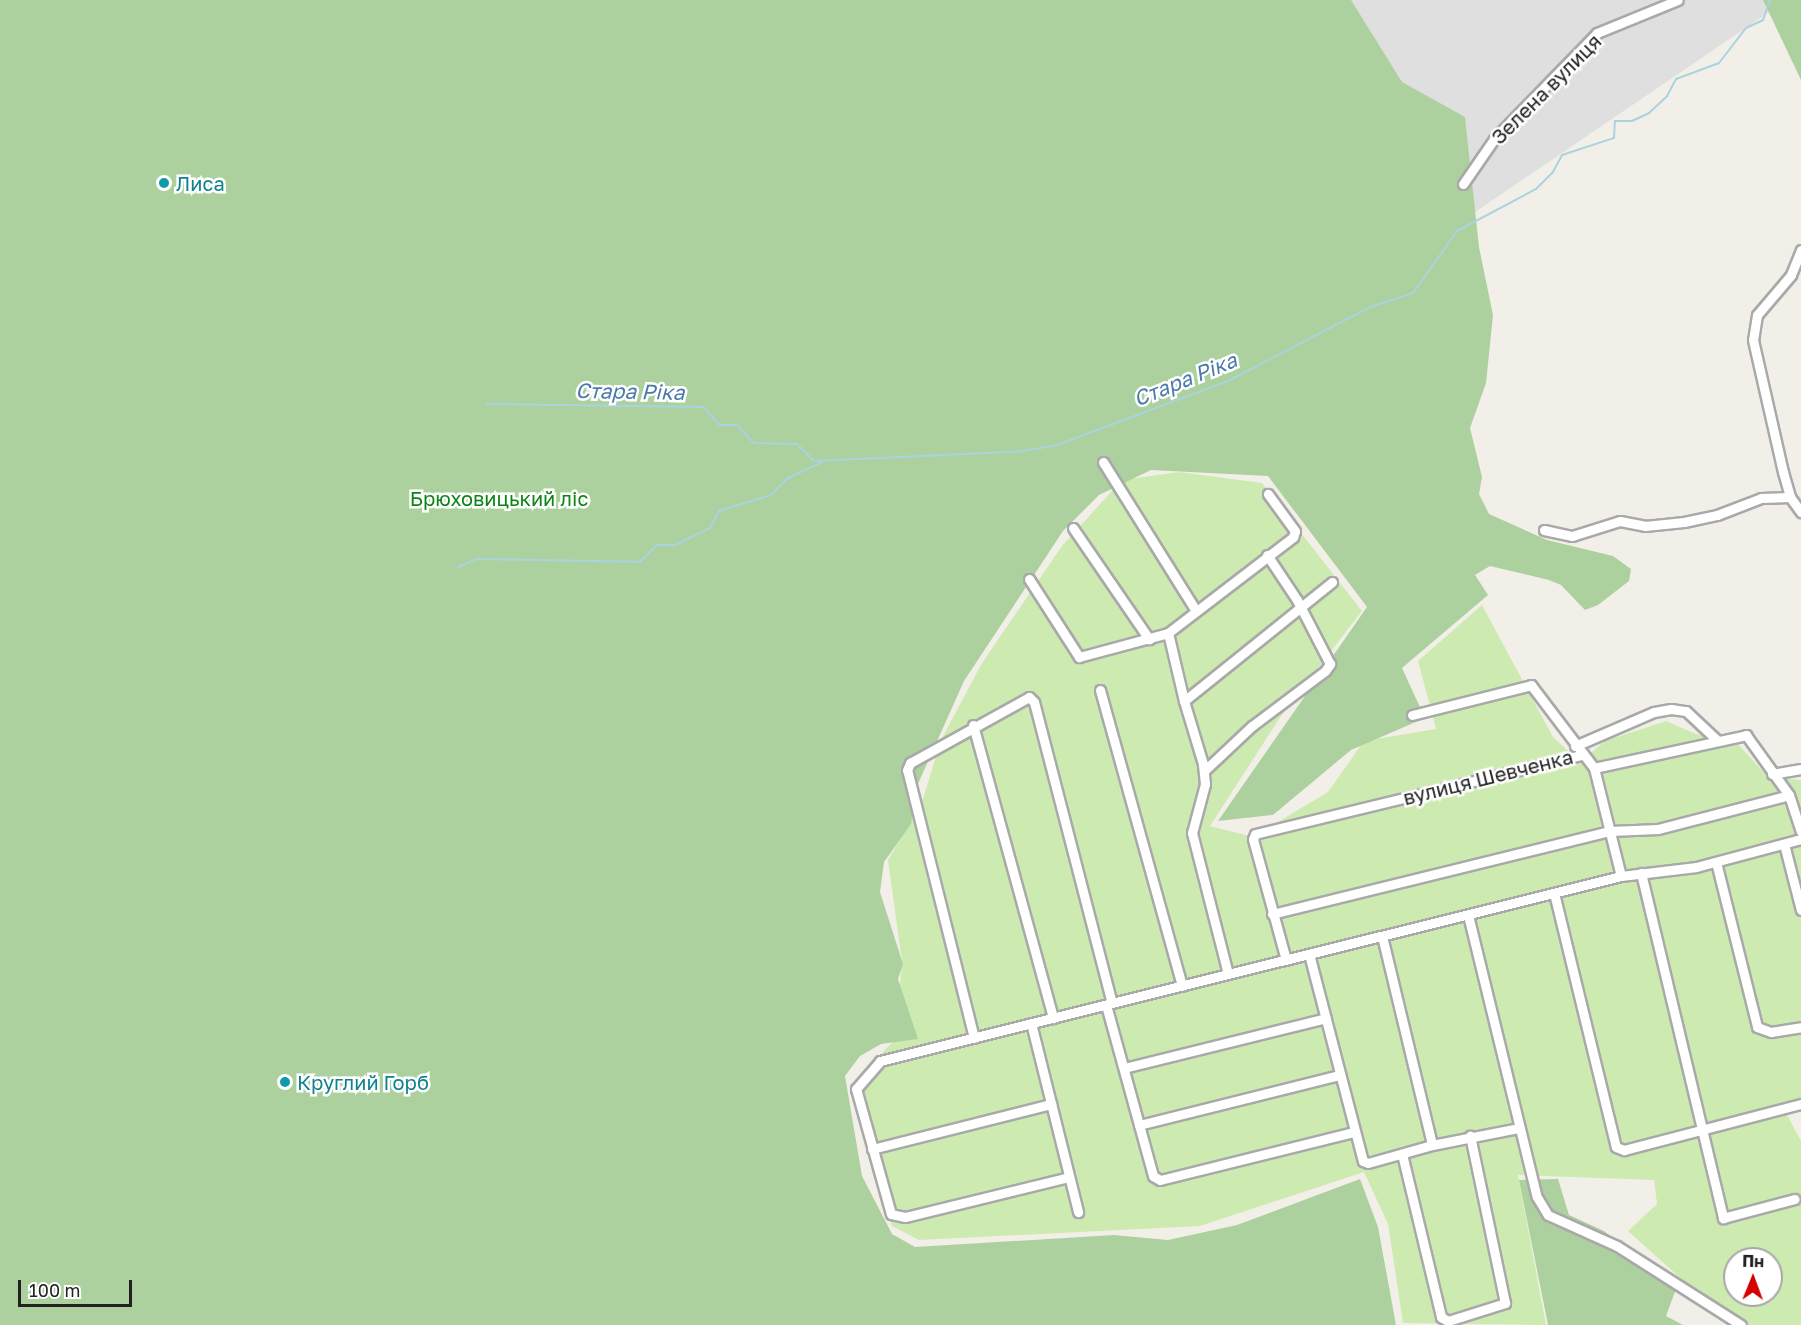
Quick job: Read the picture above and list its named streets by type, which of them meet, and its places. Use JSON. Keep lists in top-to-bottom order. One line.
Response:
{"streets":{"street":["Зелена вулиця","вулиця Шевченка"]},"water":["Стара Ріка"],"parks":["Брюховицький ліс"],"places":["Лиса","Круглий Горб"],"scale_bar":"100 m","north":"top"}
